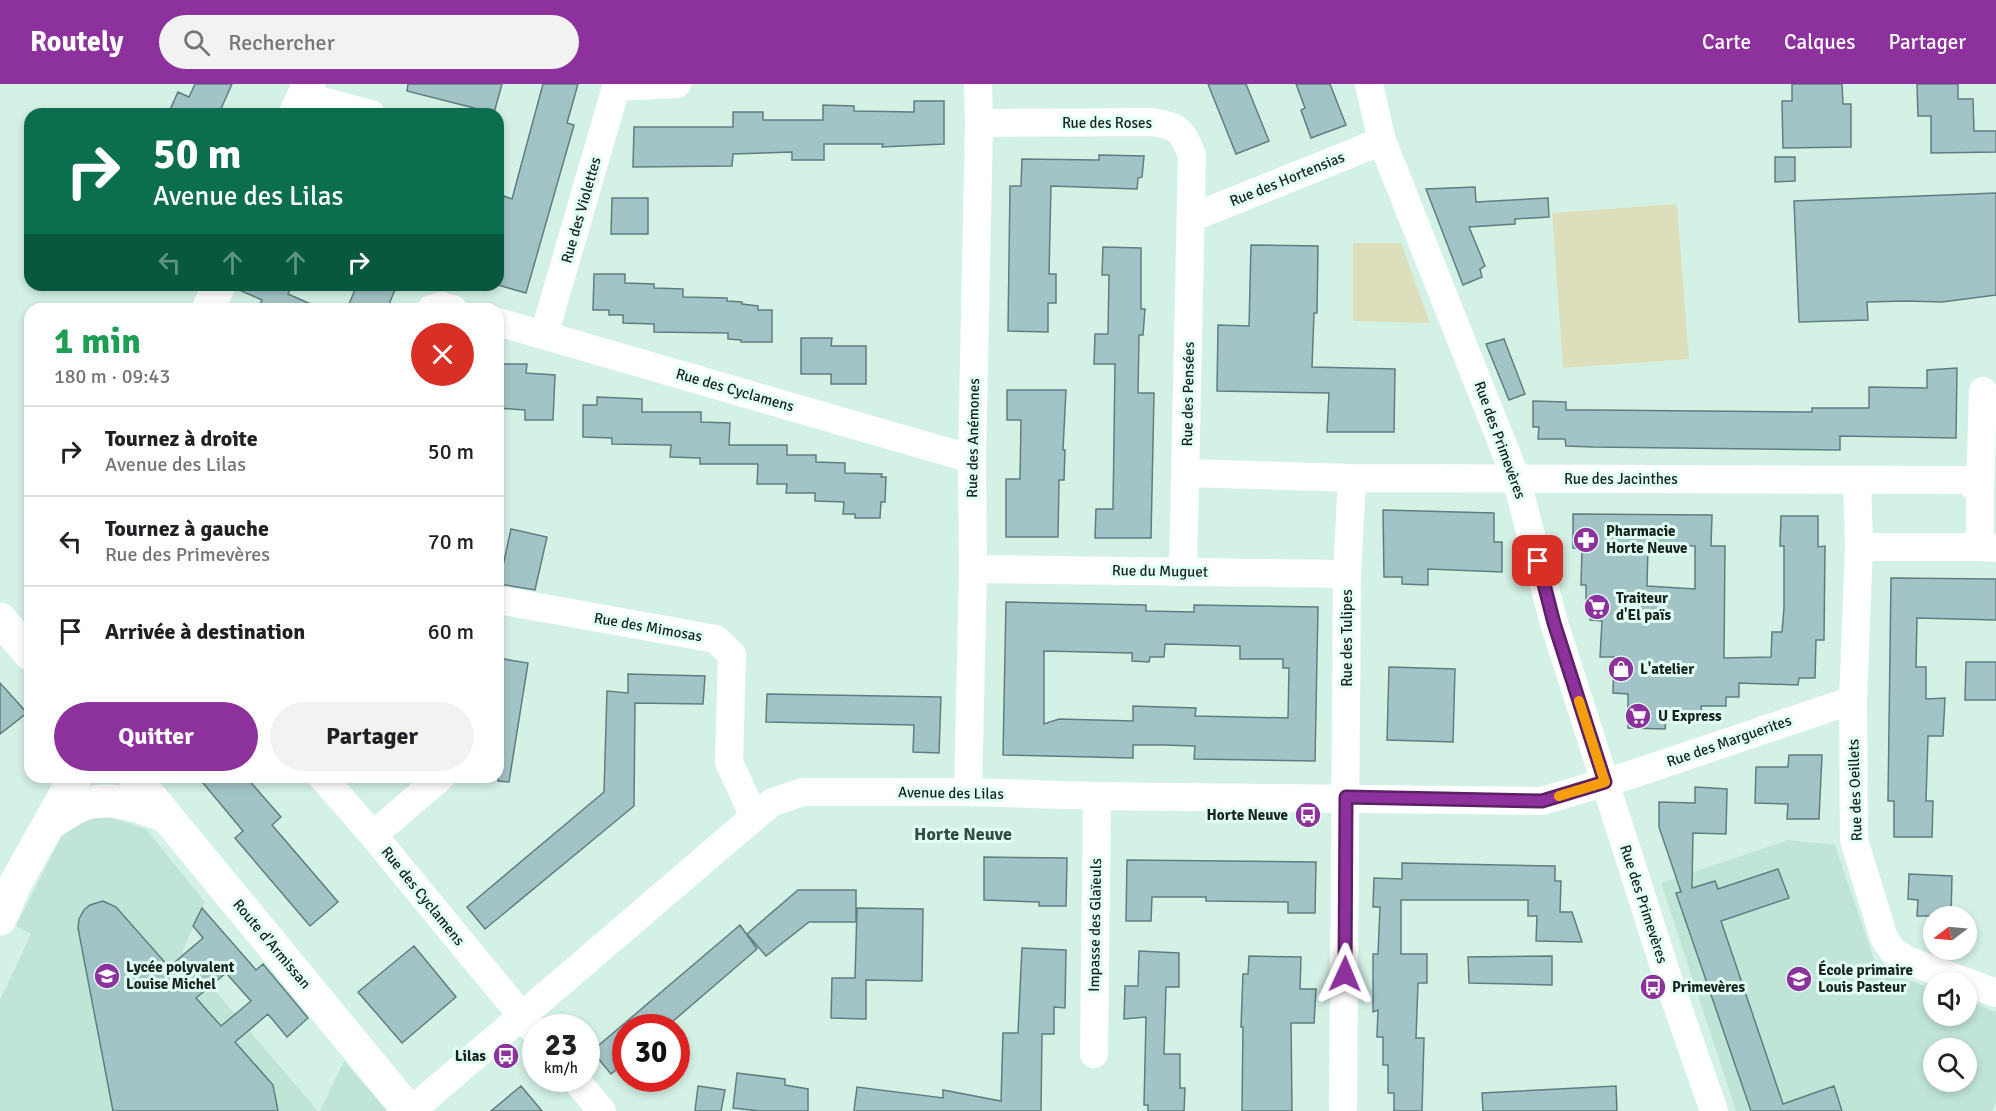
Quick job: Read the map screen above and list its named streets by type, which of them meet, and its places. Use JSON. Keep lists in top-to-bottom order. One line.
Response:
{"streets":{"street":["Rue des Roses","Rue des Hortensias","Rue des Violettes","Rue des Cyclamens","Rue des Pensées","Rue des Anémones","Rue des Primevères","Rue des Jacinthes","Rue du Muguet","Rue des Mimosas","Rue des Tulipes","Rue des Marguerites","Rue des Oeillets","Avenue des Lilas","Impasse des Glaïeuls","Route d'Armissan"]},"crossings":[["Rue des Roses","Rue des Hortensias"],["Rue des Roses","Rue des Pensées"],["Rue des Roses","Rue des Anémones"],["Rue des Hortensias","Rue des Pensées"],["Rue des Hortensias","Rue des Primevères"],["Rue des Violettes","Rue des Cyclamens"],["Rue des Cyclamens","Rue des Anémones"],["Rue des Pensées","Rue des Jacinthes"],["Rue des Pensées","Rue du Muguet"],["Rue des Anémones","Rue du Muguet"],["Rue des Anémones","Avenue des Lilas"],["Rue des Primevères","Rue des Jacinthes"],["Rue des Primevères","Rue des Marguerites"],["Rue des Primevères","Avenue des Lilas"],["Rue des Jacinthes","Rue des Tulipes"],["Rue des Jacinthes","Rue des Oeillets"],["Rue du Muguet","Rue des Tulipes"],["Rue des Mimosas","Avenue des Lilas"],["Rue des Tulipes","Avenue des Lilas"],["Rue des Marguerites","Rue des Oeillets"],["Rue des Marguerites","Avenue des Lilas"],["Avenue des Lilas","Impasse des Glaïeuls"],["Avenue des Lilas","Route d'Armissan"]],"districts":["Horte Neuve"],"places":{"pharmacy":["Pharmacie Horte Neuve"],"supermarket":["Traiteur d'El païs","U Express"],"shop":["L'atelier"],"bus stop":["Horte Neuve","Primevères","Lilas"],"school or university":["Lycée polyvalent Louise Michel","École primaire Louis Pasteur"]},"north":"left","page":{"header":"Routely","search":"Rechercher","nav":["Carte","Calques","Partager"],"turn":["50 m","Avenue des Lilas"],"heading":["1 min","180 m · 09:43"],"list":[{"name":"Tournez à droite","note":"Avenue des Lilas","value":"50 m"},{"name":"Tournez à gauche","note":"Rue des Primevères","value":"70 m"},{"name":"Arrivée à destination","value":"60 m"}],"buttons":["Quitter","Partager"],"speed":"23 km/h","limit":"30"}}
